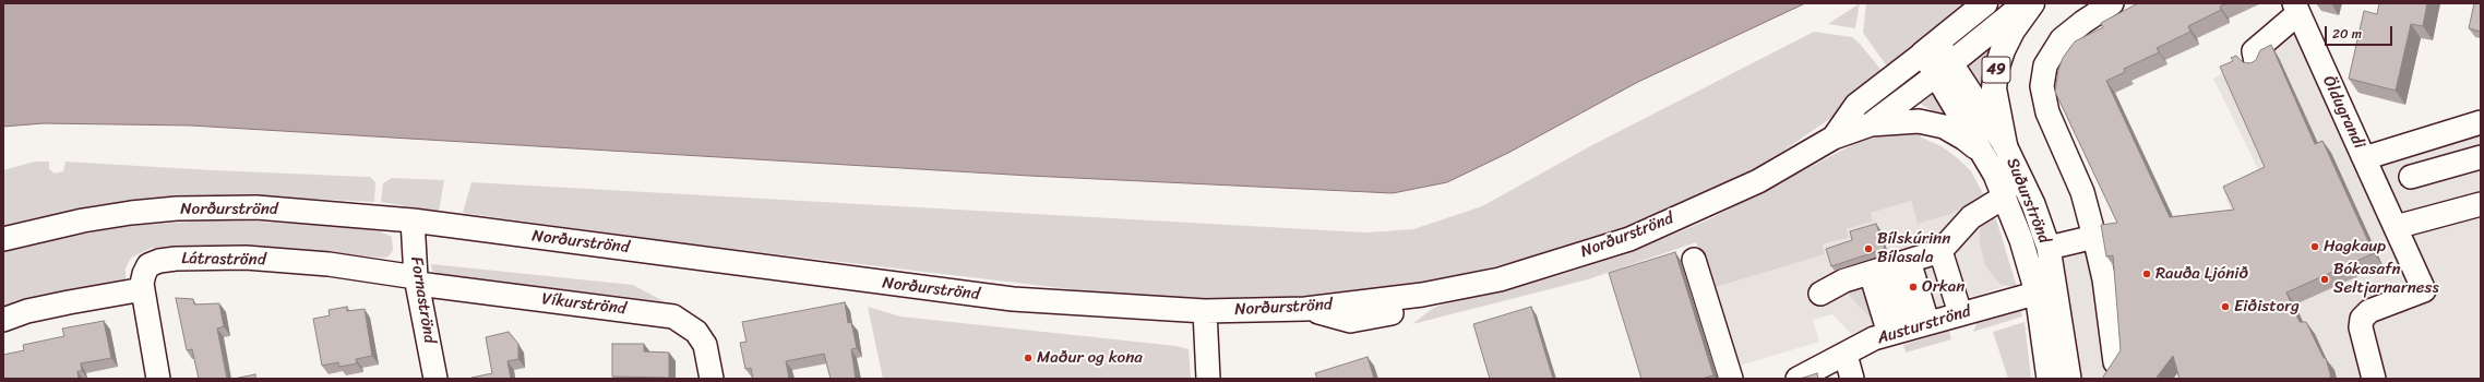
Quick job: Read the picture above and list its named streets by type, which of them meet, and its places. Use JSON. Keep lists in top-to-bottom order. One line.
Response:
{"streets":{"main road":["49"],"street":["Öldugrandi","Suðurströnd","Norðurströnd","Látraströnd","Fornaströnd","Víkurströnd","Austurströnd"]},"crossings":[["49","Suðurströnd"],["49","Norðurströnd"],["Suðurströnd","Norðurströnd"],["Suðurströnd","Austurströnd"],["Norðurströnd","Fornaströnd"],["Látraströnd","Fornaströnd"],["Látraströnd","Víkurströnd"],["Fornaströnd","Víkurströnd"]],"places":["Hagkaup","Bílskúrinn Bílasala","Rauða Ljónið","Bókasafn Seltjarnarness","Orkan","Eiðistorg","Maður og kona"],"scale_bar":"20 m"}
